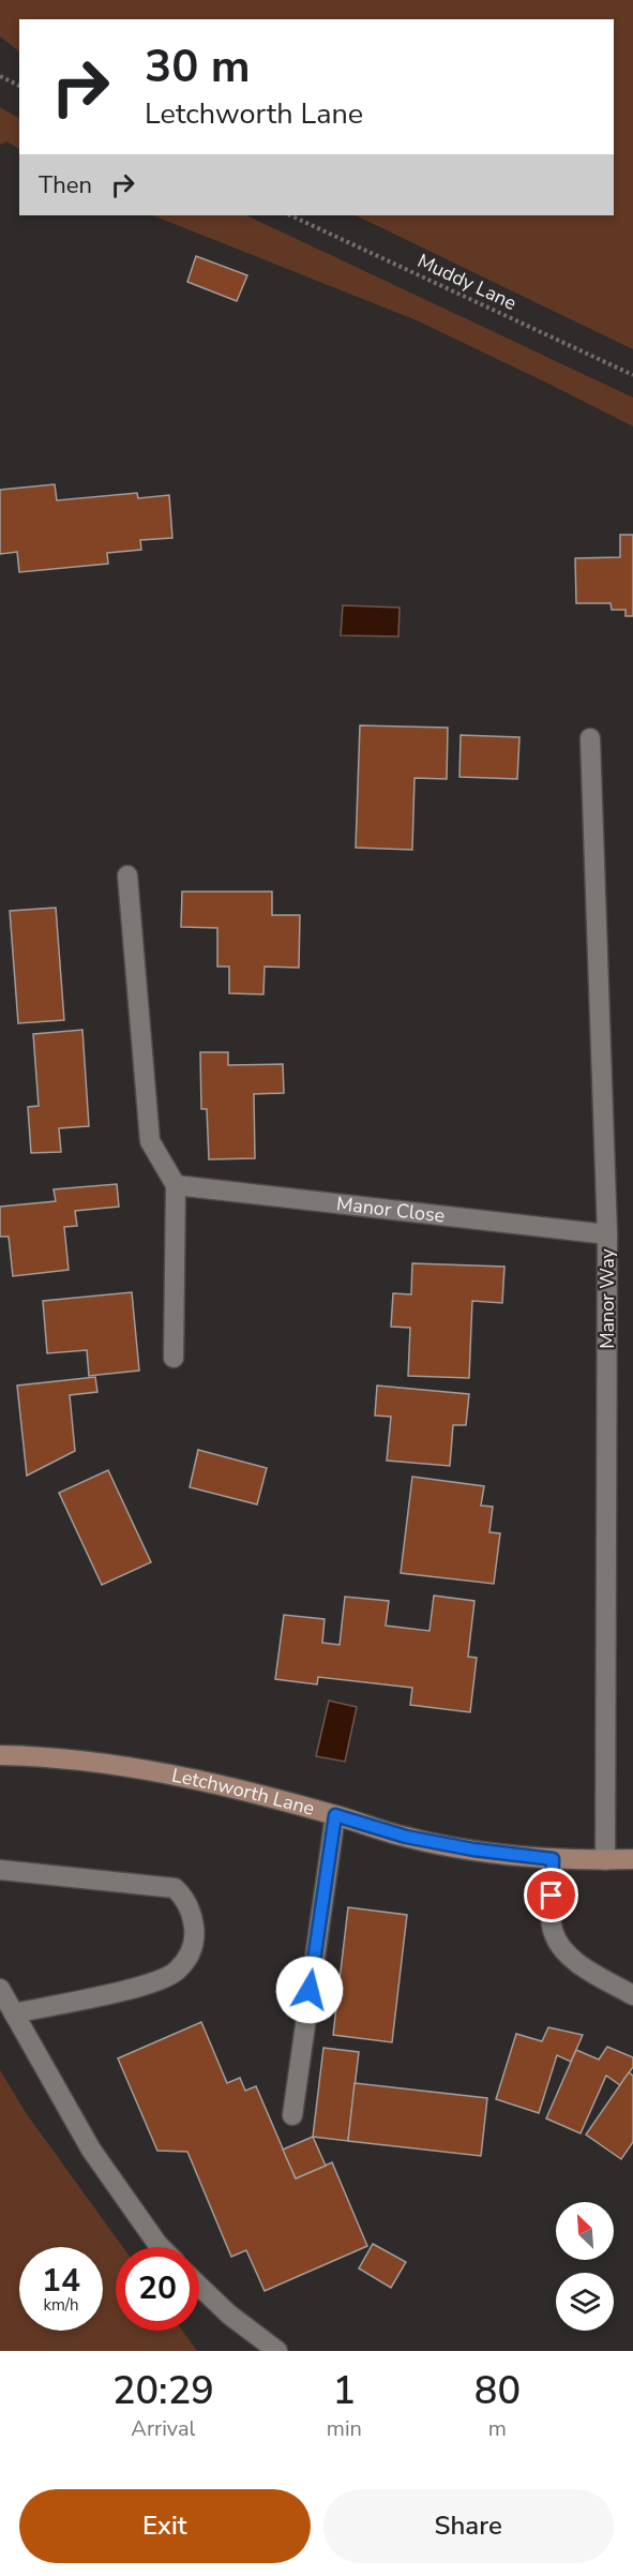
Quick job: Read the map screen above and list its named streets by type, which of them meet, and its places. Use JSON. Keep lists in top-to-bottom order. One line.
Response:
{"streets":{"street":["Manor Close","Manor Way","Letchworth Lane"],"path":["Muddy Lane"]},"crossings":[["Manor Close","Manor Way"],["Manor Way","Letchworth Lane"]],"north":"top left","page":{"turn":["30 m","Letchworth Lane"],"then":"Then","speed":"14 km/h","limit":"20","eta":["20:29","Arrival","1","min","80","m"],"buttons":["Exit","Share"]}}
